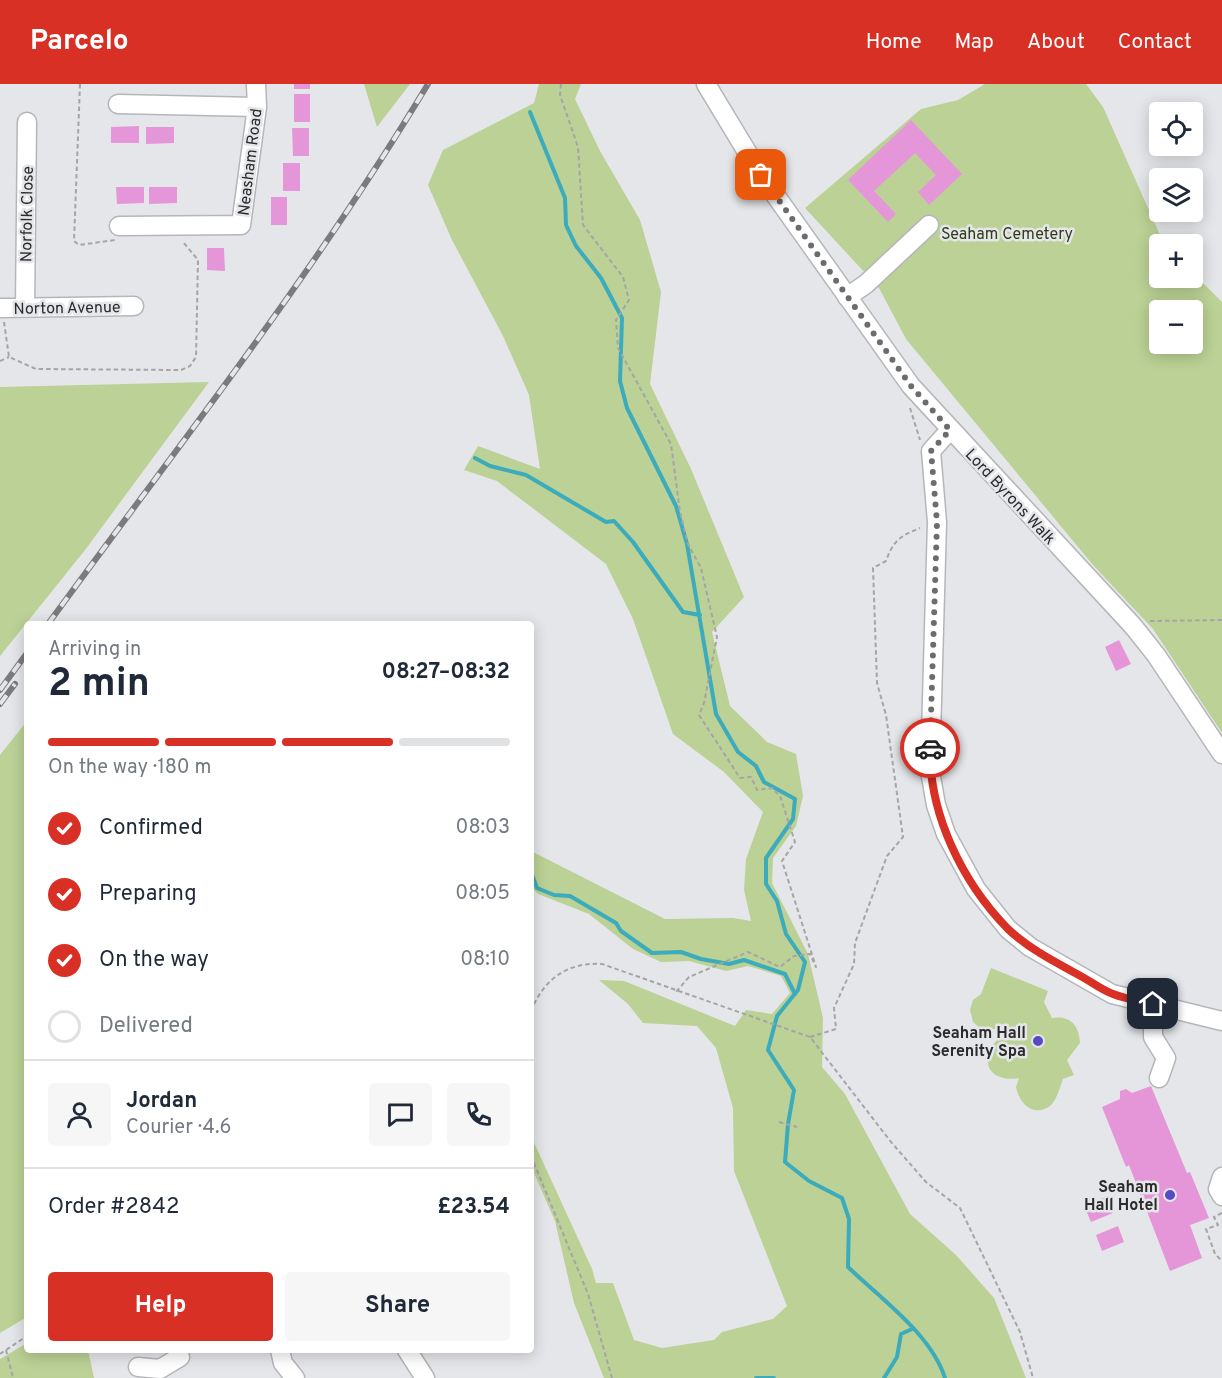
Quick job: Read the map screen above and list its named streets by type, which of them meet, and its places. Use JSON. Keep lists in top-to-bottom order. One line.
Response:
{"streets":{"street":["Neasham Road","Norfolk Close","Norton Avenue","Lord Byrons Walk"]},"crossings":[["Norfolk Close","Norton Avenue"]],"parks":["Seaham Cemetery"],"places":["Seaham Hall Serenity Spa","Seaham Hall Hotel"],"page":{"header":"Parcelo","nav":["Home","Map","About","Contact"],"map_buttons":["+","−"],"heading":["2 min","Arriving in","08:27–08:32"],"panel":["Jordan","Courier · 4.6","Order #2842","£23.54"],"bar":"On the way · 180 m","list":[["Confirmed","08:03"],["Preparing","08:05"],["On the way","08:10"],"Delivered"],"buttons":["Help","Share"]}}
